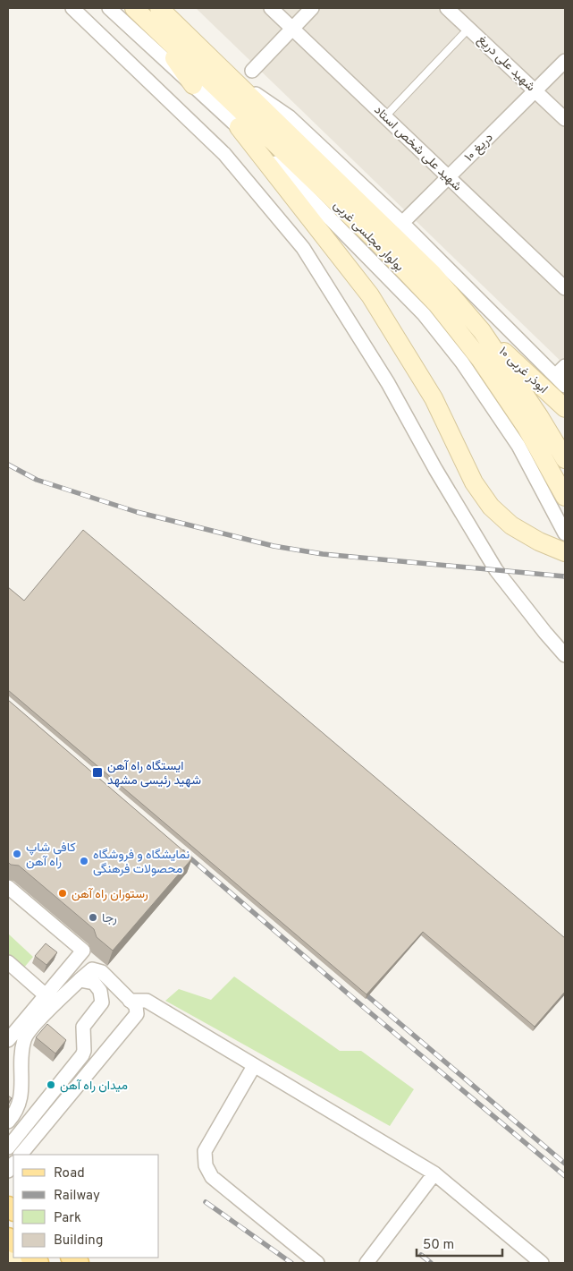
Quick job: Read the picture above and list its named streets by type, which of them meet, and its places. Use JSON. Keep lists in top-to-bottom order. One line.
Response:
{"streets":{"main road":["بولوار مجلسی غربی","ابوذر غربی ۱۰"],"street":["شهید علی دریغ","دریغ ۱۰","شهید علی شخص استاد"]},"crossings":[["شهید علی دریغ","دریغ ۱۰"],["دریغ ۱۰","شهید علی شخص استاد"],["بولوار مجلسی غربی","ابوذر غربی ۱۰"]],"places":{"transit":["ایستگاه راه آهن شهید رئیسی مشهد"],"other":["کافی شاپ راه آهن","نمایشگاه و فروشگاه محصولات فرهنگی","رستوران راه آهن","رجا","میدان راه آهن"]},"legend":["Road","Railway","Park","Building"],"scale_bar":"50 m"}
